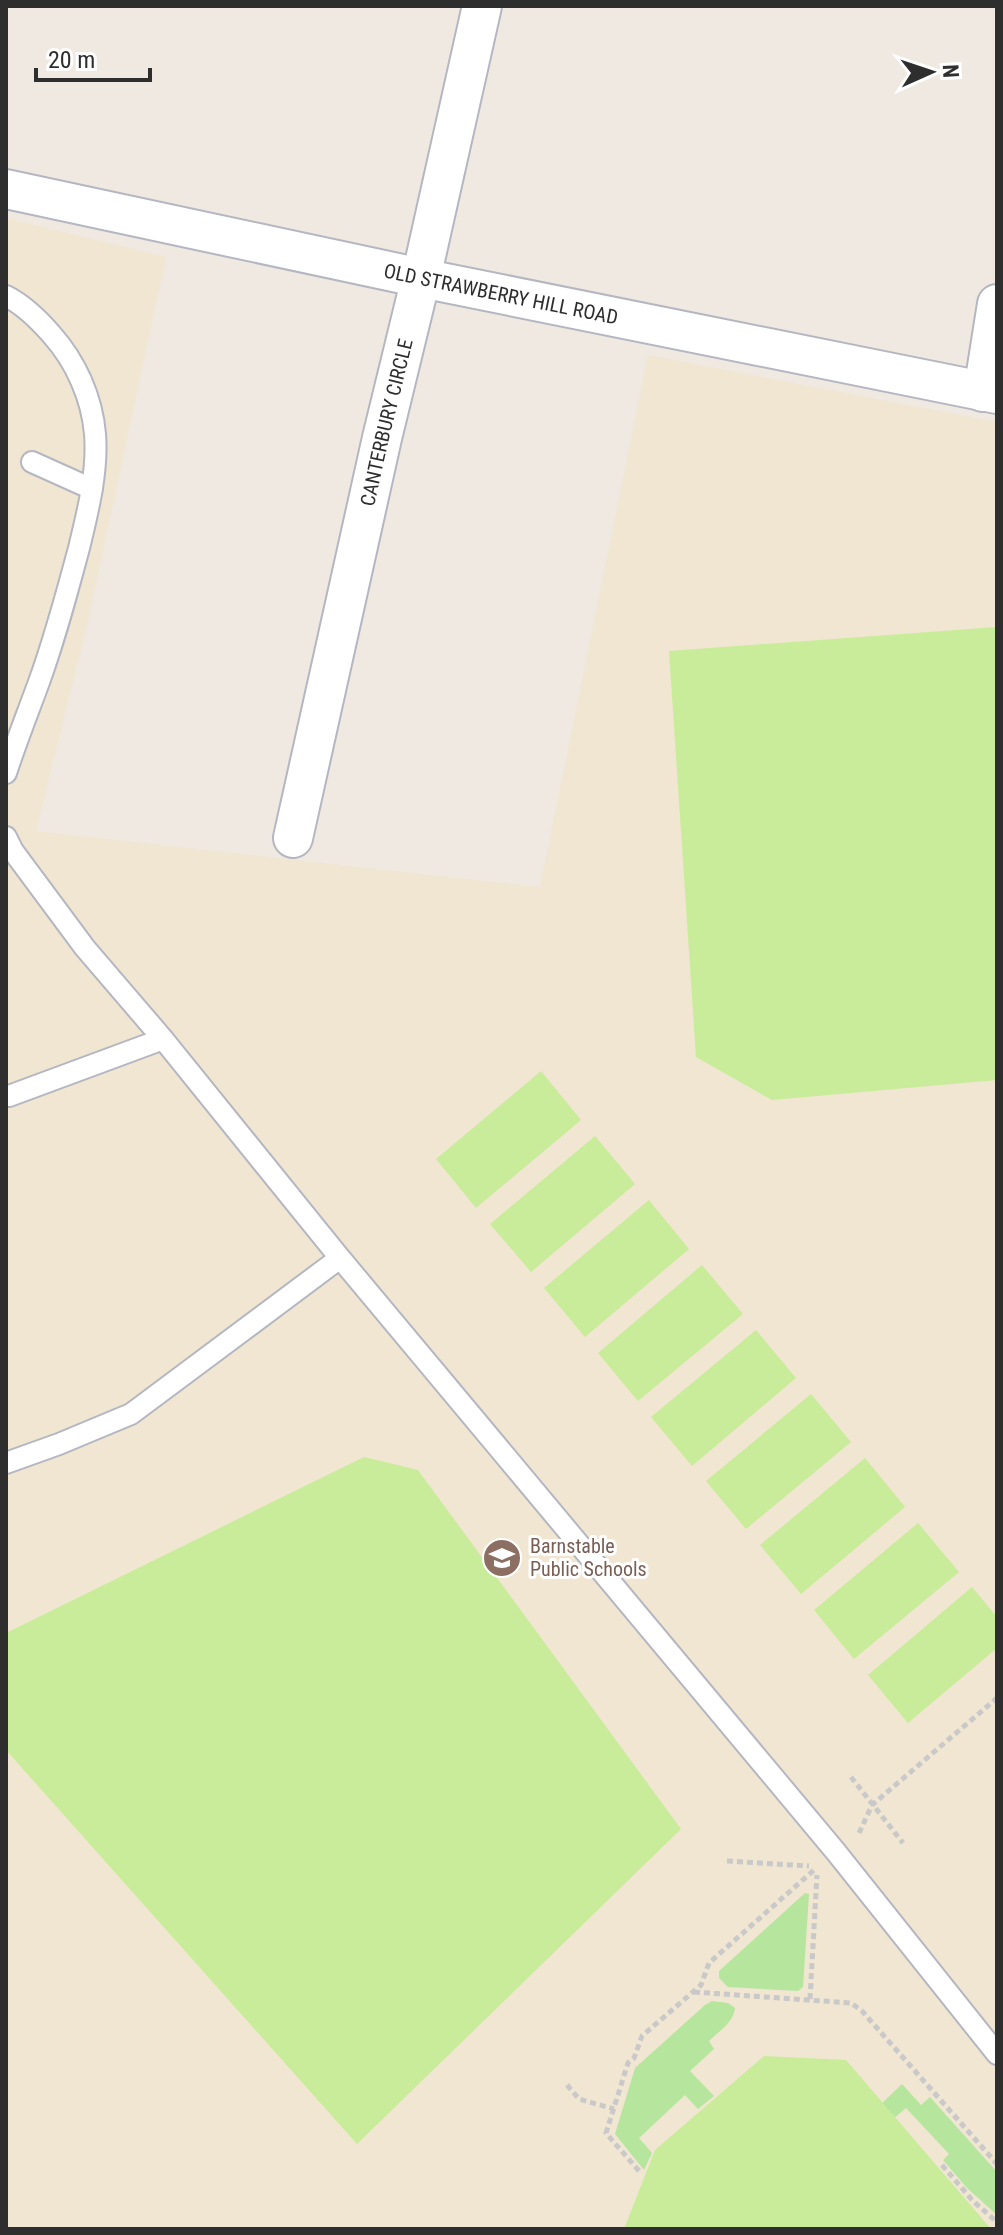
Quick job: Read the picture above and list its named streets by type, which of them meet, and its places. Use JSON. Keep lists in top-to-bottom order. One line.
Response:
{"streets":{"street":["OLD STRAWBERRY HILL ROAD","CANTERBURY CIRCLE"]},"crossings":[["OLD STRAWBERRY HILL ROAD","CANTERBURY CIRCLE"]],"places":{"school or university":["Barnstable Public Schools"]},"scale_bar":"20 m","north":"right"}
